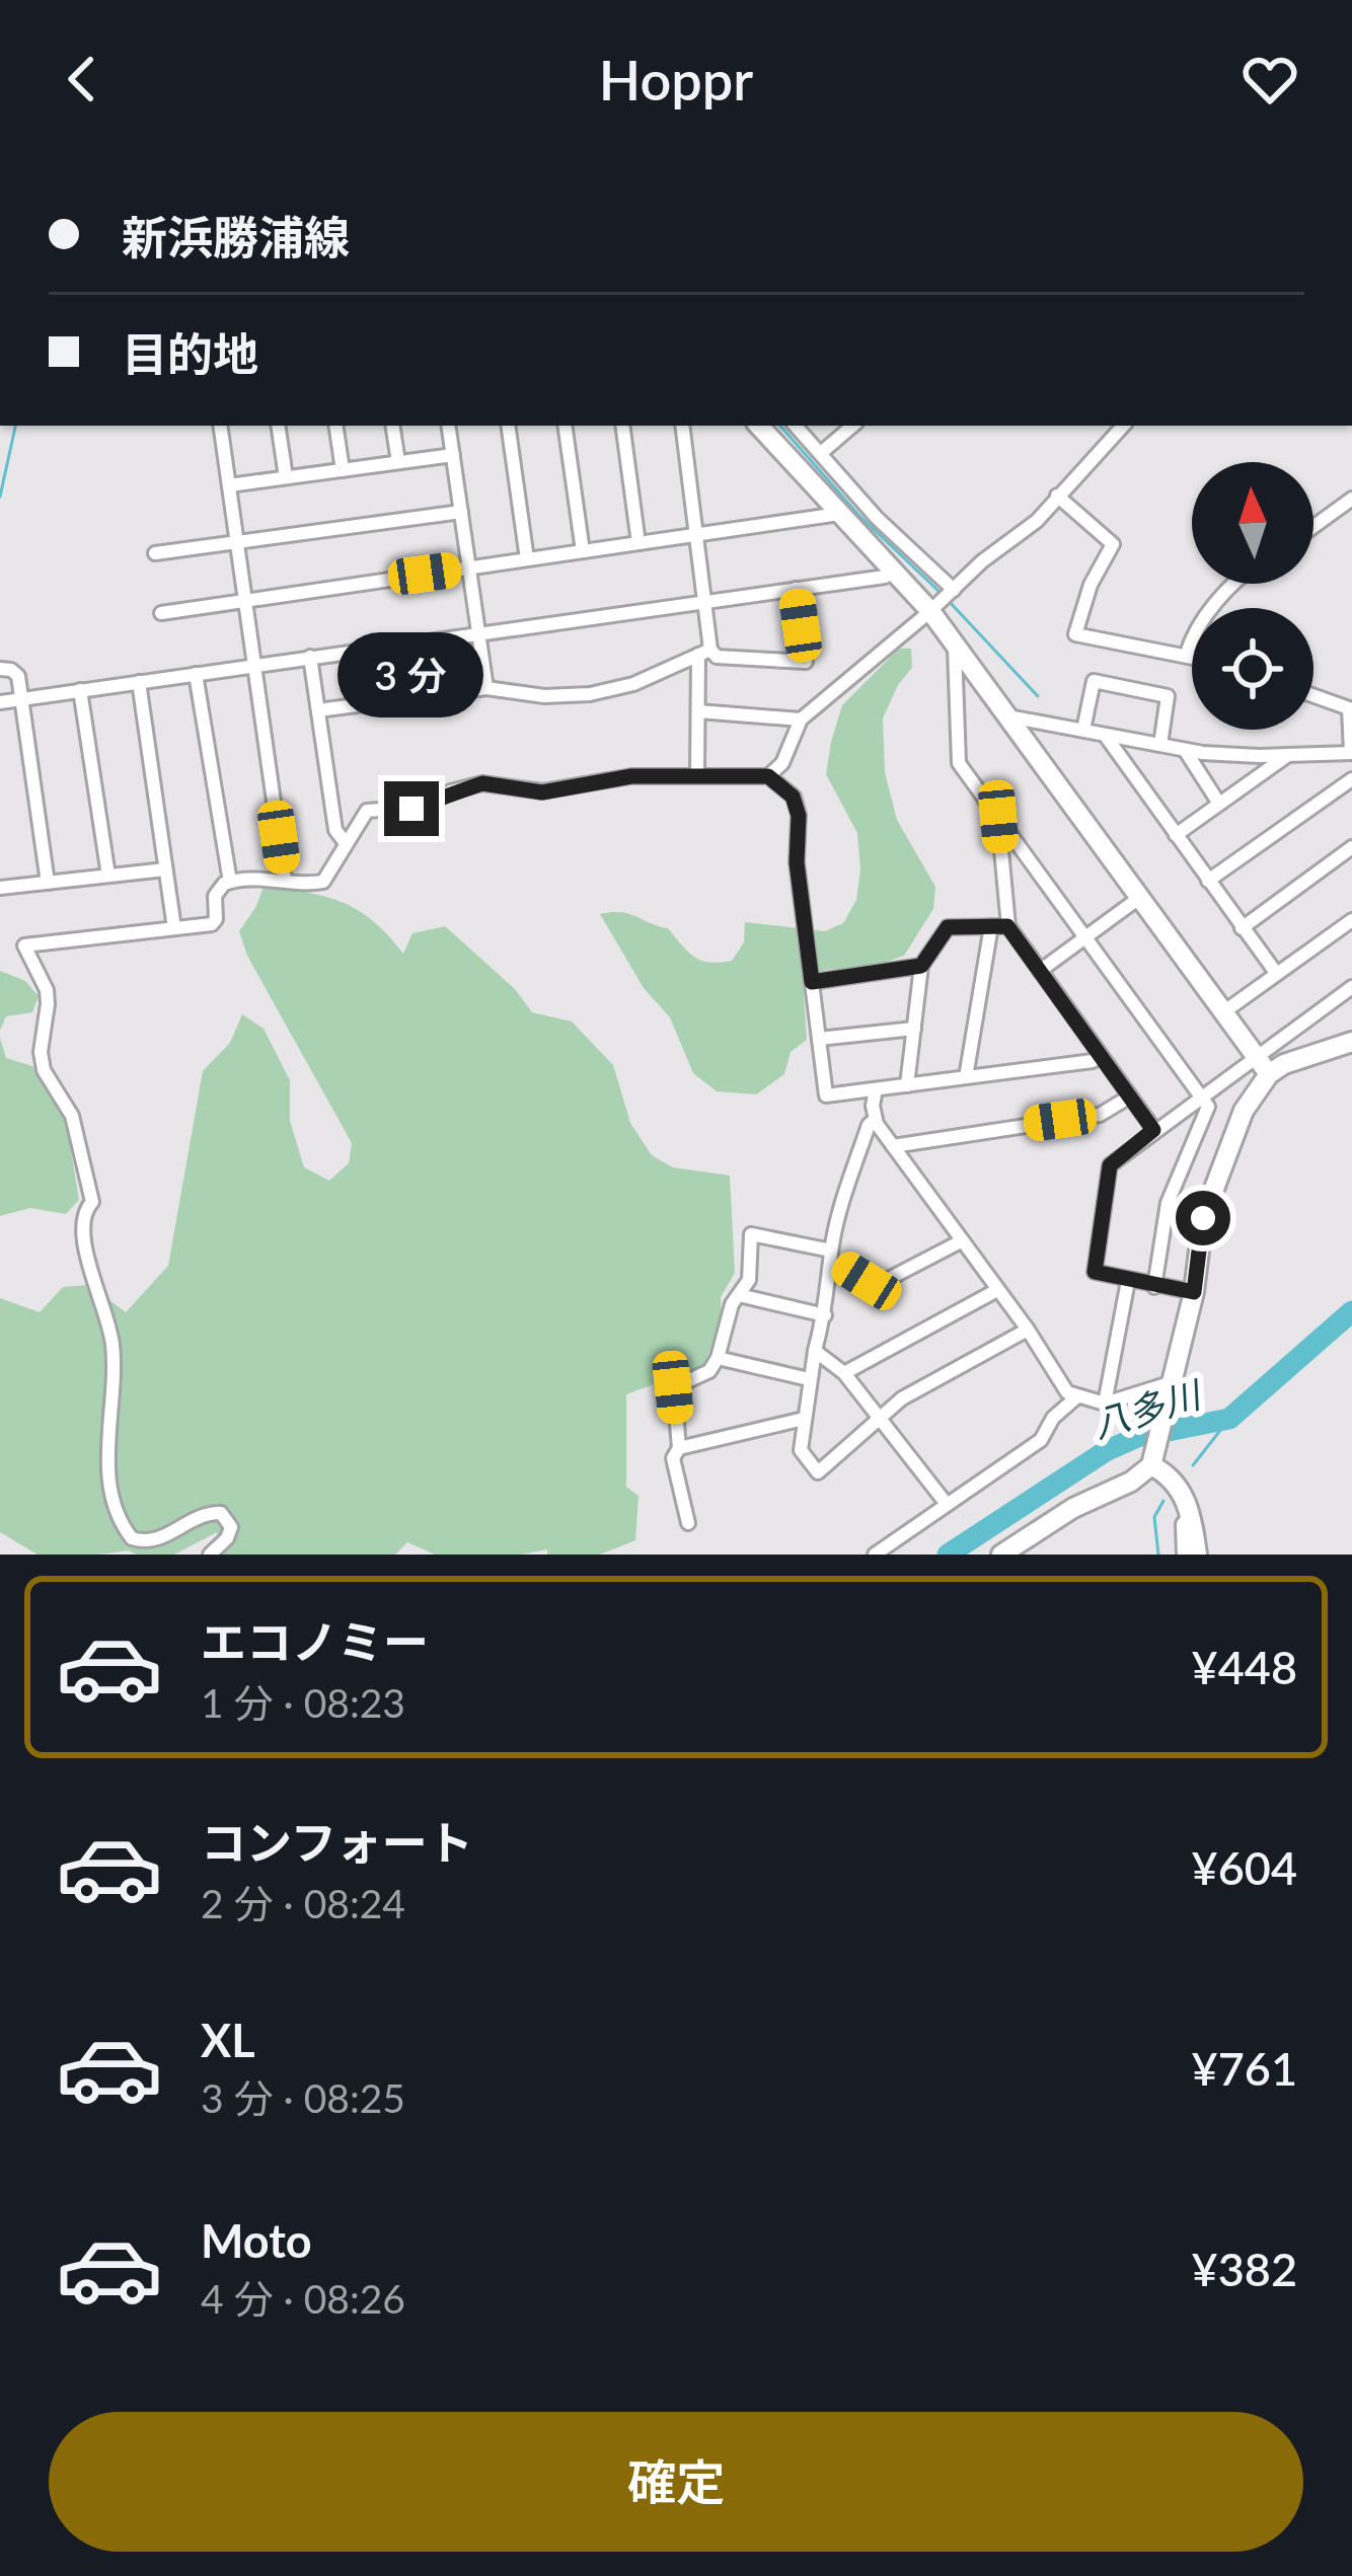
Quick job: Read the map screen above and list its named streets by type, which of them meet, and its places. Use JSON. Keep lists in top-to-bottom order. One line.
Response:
{"water":["八多川"],"north":"top","page":{"header":"Hoppr","banner":["新浜勝浦線","目的地"],"bubble":"3 分","list":[{"name":"エコノミー","note":"1 分 · 08:23","value":"¥448"},{"name":"コンフォート","note":"2 分 · 08:24","value":"¥604"},{"name":"XL","note":"3 分 · 08:25","value":"¥761"},{"name":"Moto","note":"4 分 · 08:26","value":"¥382"}],"buttons":"確定"}}
